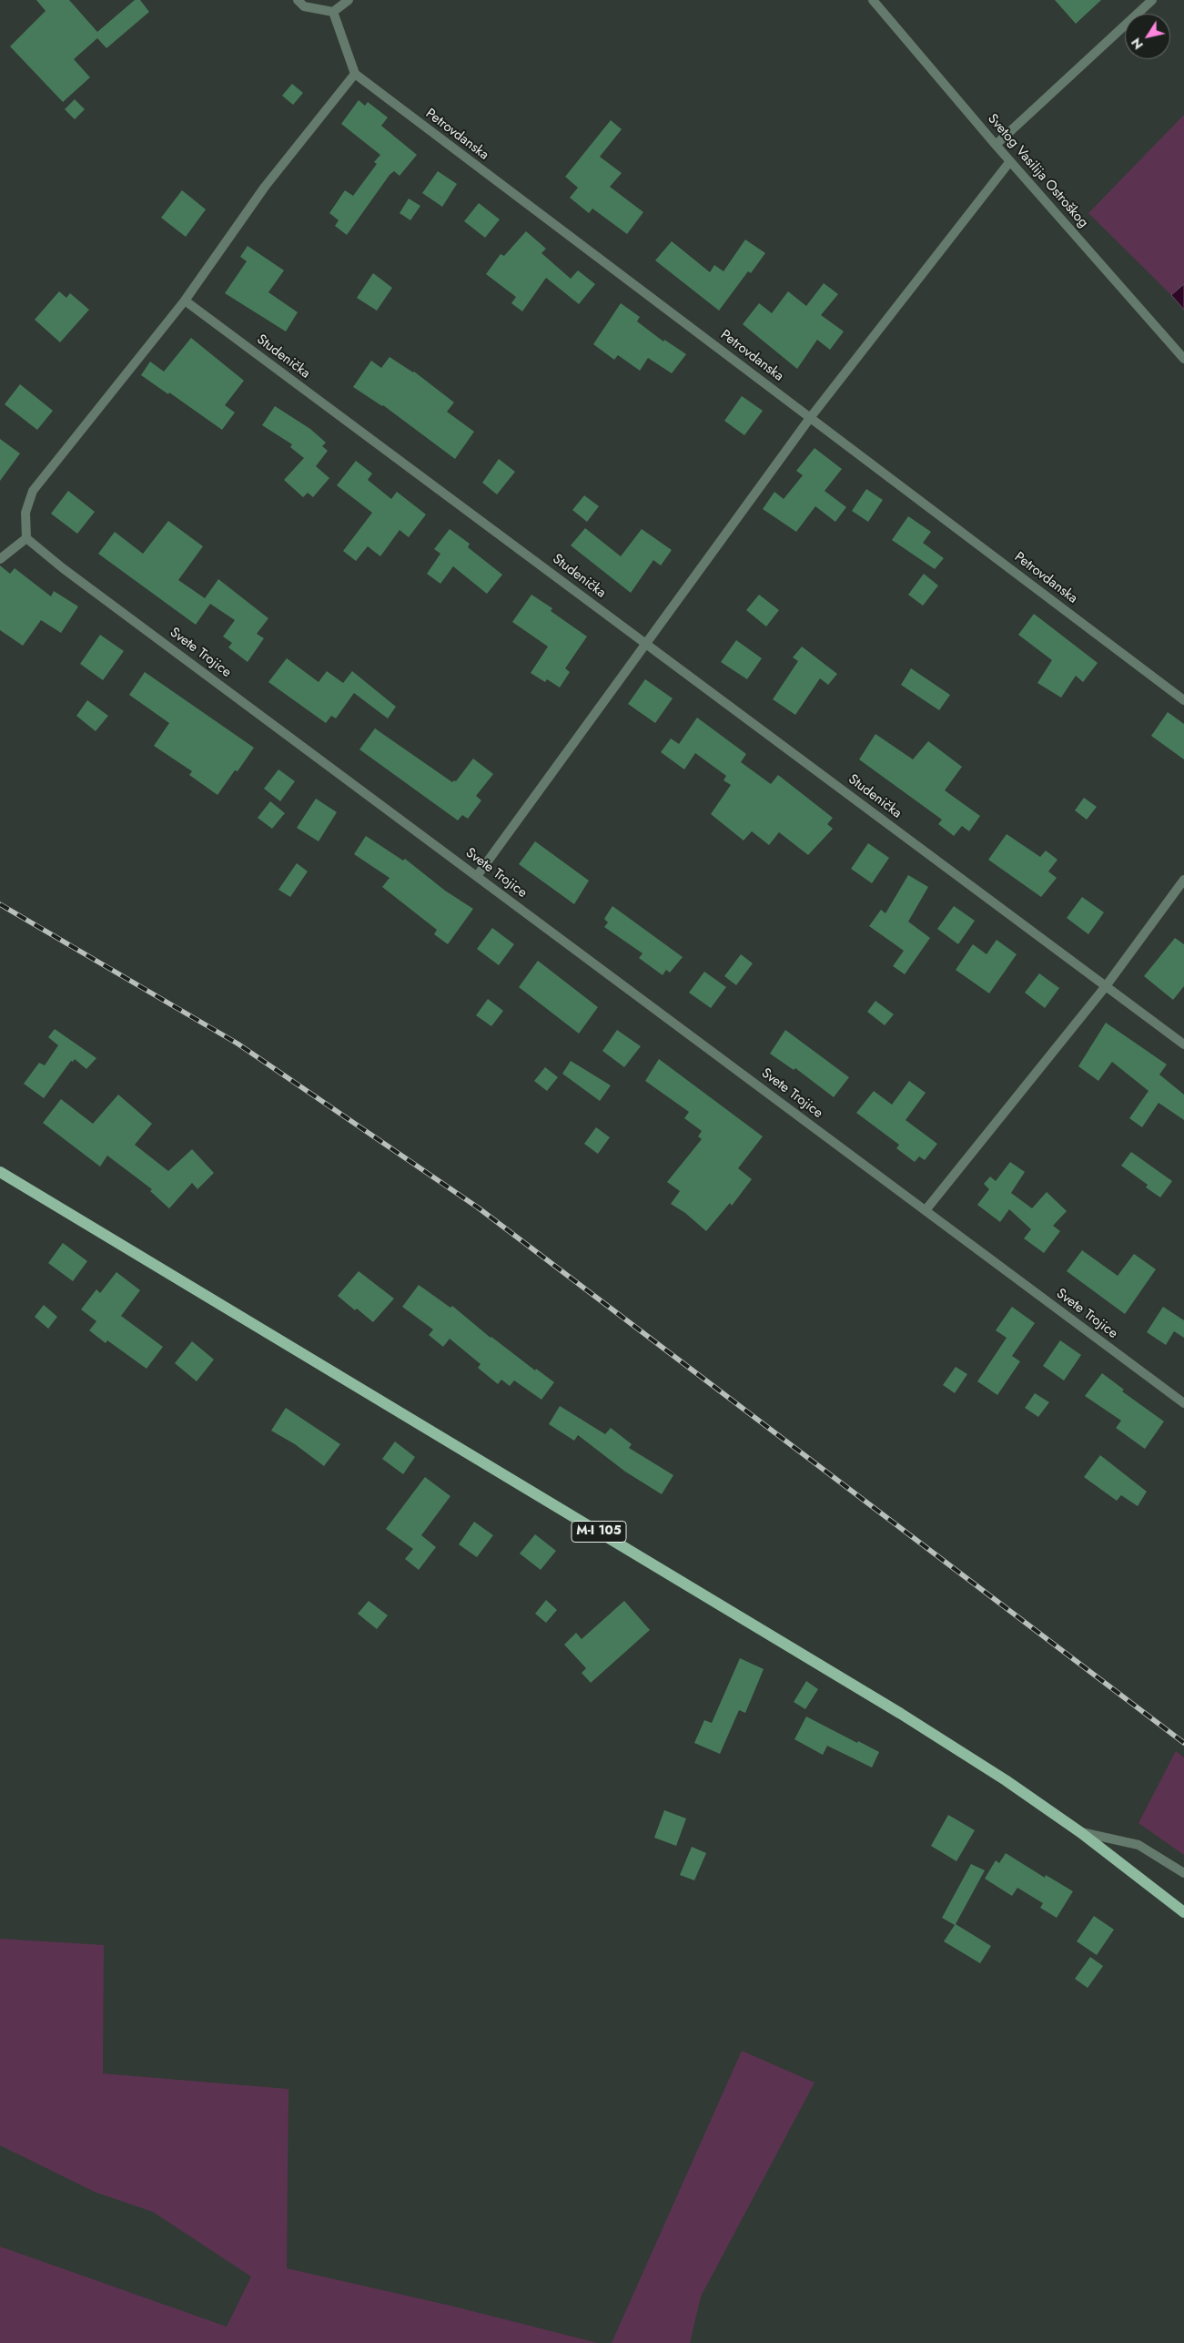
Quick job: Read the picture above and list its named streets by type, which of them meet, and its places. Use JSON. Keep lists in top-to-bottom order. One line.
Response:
{"streets":{"main road":["M-I 105"],"street":["Petrovdanska","Svetog Vasilija Ostroškog","Studenička","Svete Trojice"]},"north":"bottom left"}
